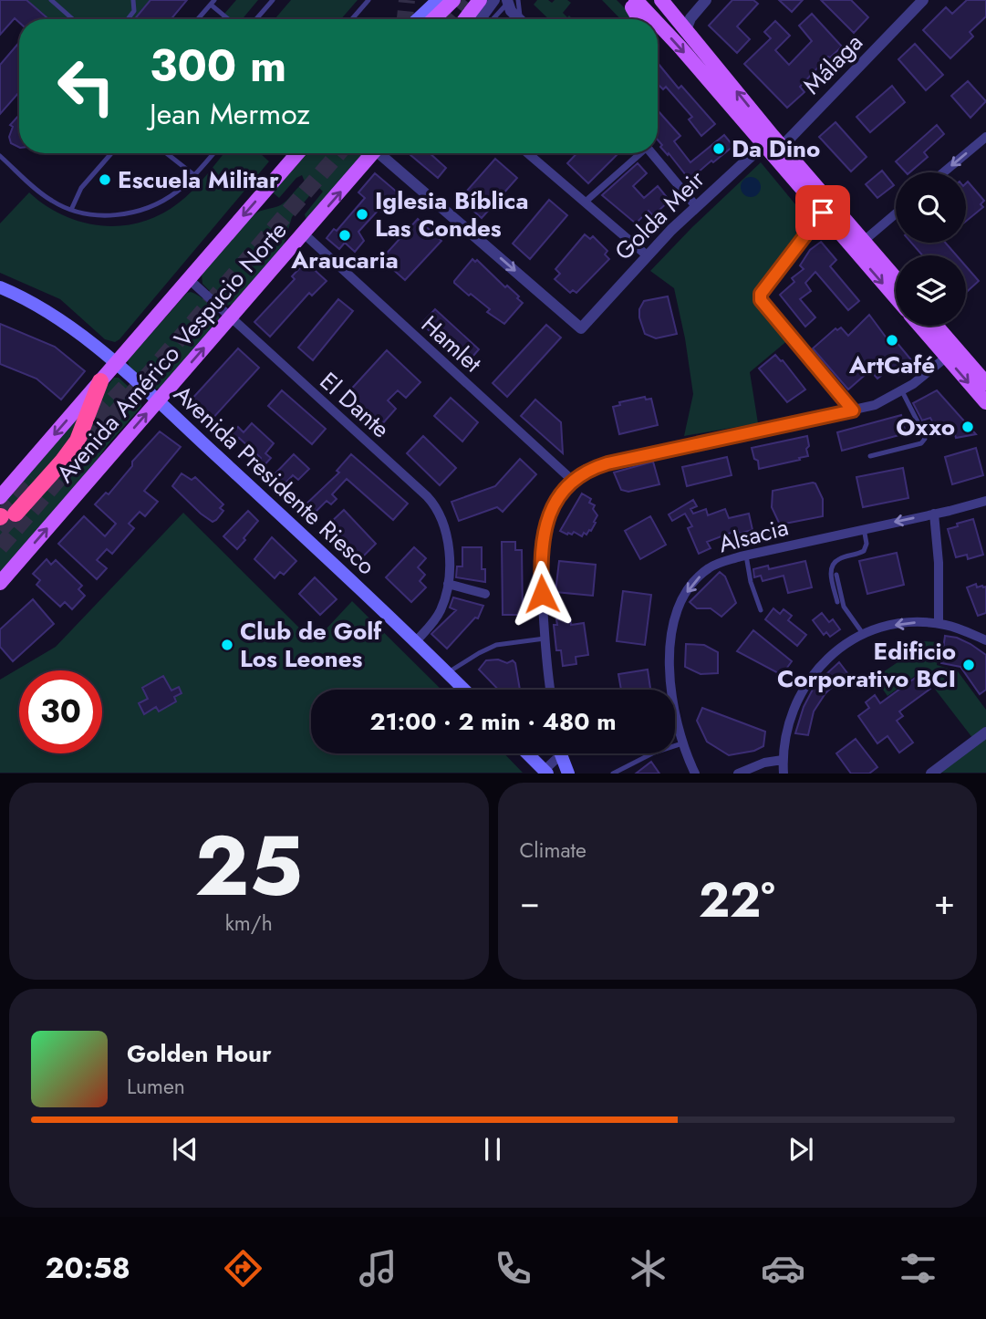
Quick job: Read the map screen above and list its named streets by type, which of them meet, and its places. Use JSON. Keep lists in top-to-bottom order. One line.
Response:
{"streets":{"main road":["Avenida Américo Vespucio Norte","Avenida Presidente Riesco"],"street":["Málaga","Golda Meir","Hamlet","El Dante","Alsacia"]},"crossings":[["Málaga","Golda Meir"],["Hamlet","Avenida Américo Vespucio Norte"],["Avenida Américo Vespucio Norte","El Dante"],["Avenida Américo Vespucio Norte","Avenida Presidente Riesco"],["El Dante","Avenida Presidente Riesco"]],"one_way":["Alsacia"],"places":["Da Dino","Escuela Militar","Iglesia Bíblica Las Condes","Araucaria","ArtCafé","Oxxo","Club de Golf Los Leones","Edificio Corporativo BCI"],"page":{"turn":["300 m","Jean Mermoz"],"limit":"30","trip":"21:00 · 2 min · 480 m","tile":[["25","km/h"],"Climate"],"heat":["−","22°","+"],"song":["Golden Hour","Lumen"],"tabs":"20:58"}}
